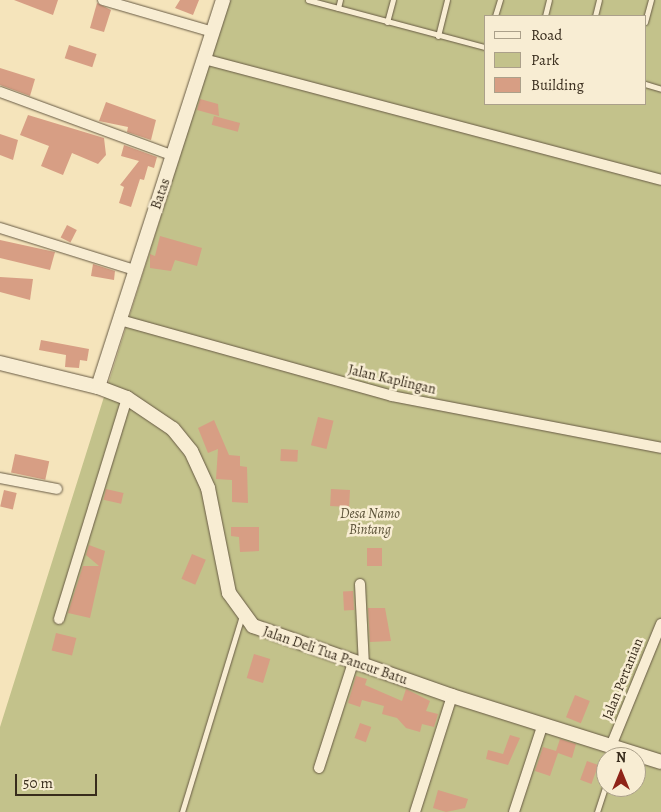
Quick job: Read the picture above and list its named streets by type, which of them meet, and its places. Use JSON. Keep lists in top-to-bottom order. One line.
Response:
{"streets":{"main road":["Batas","Jalan Deli Tua Pancur Batu"],"street":["Jalan Kaplingan","Jalan Pertanian"]},"crossings":[["Batas","Jalan Kaplingan"]],"parks":["Desa Namo Bintang"],"legend":["Road","Park","Building"],"scale_bar":"50 m","north":"top"}
